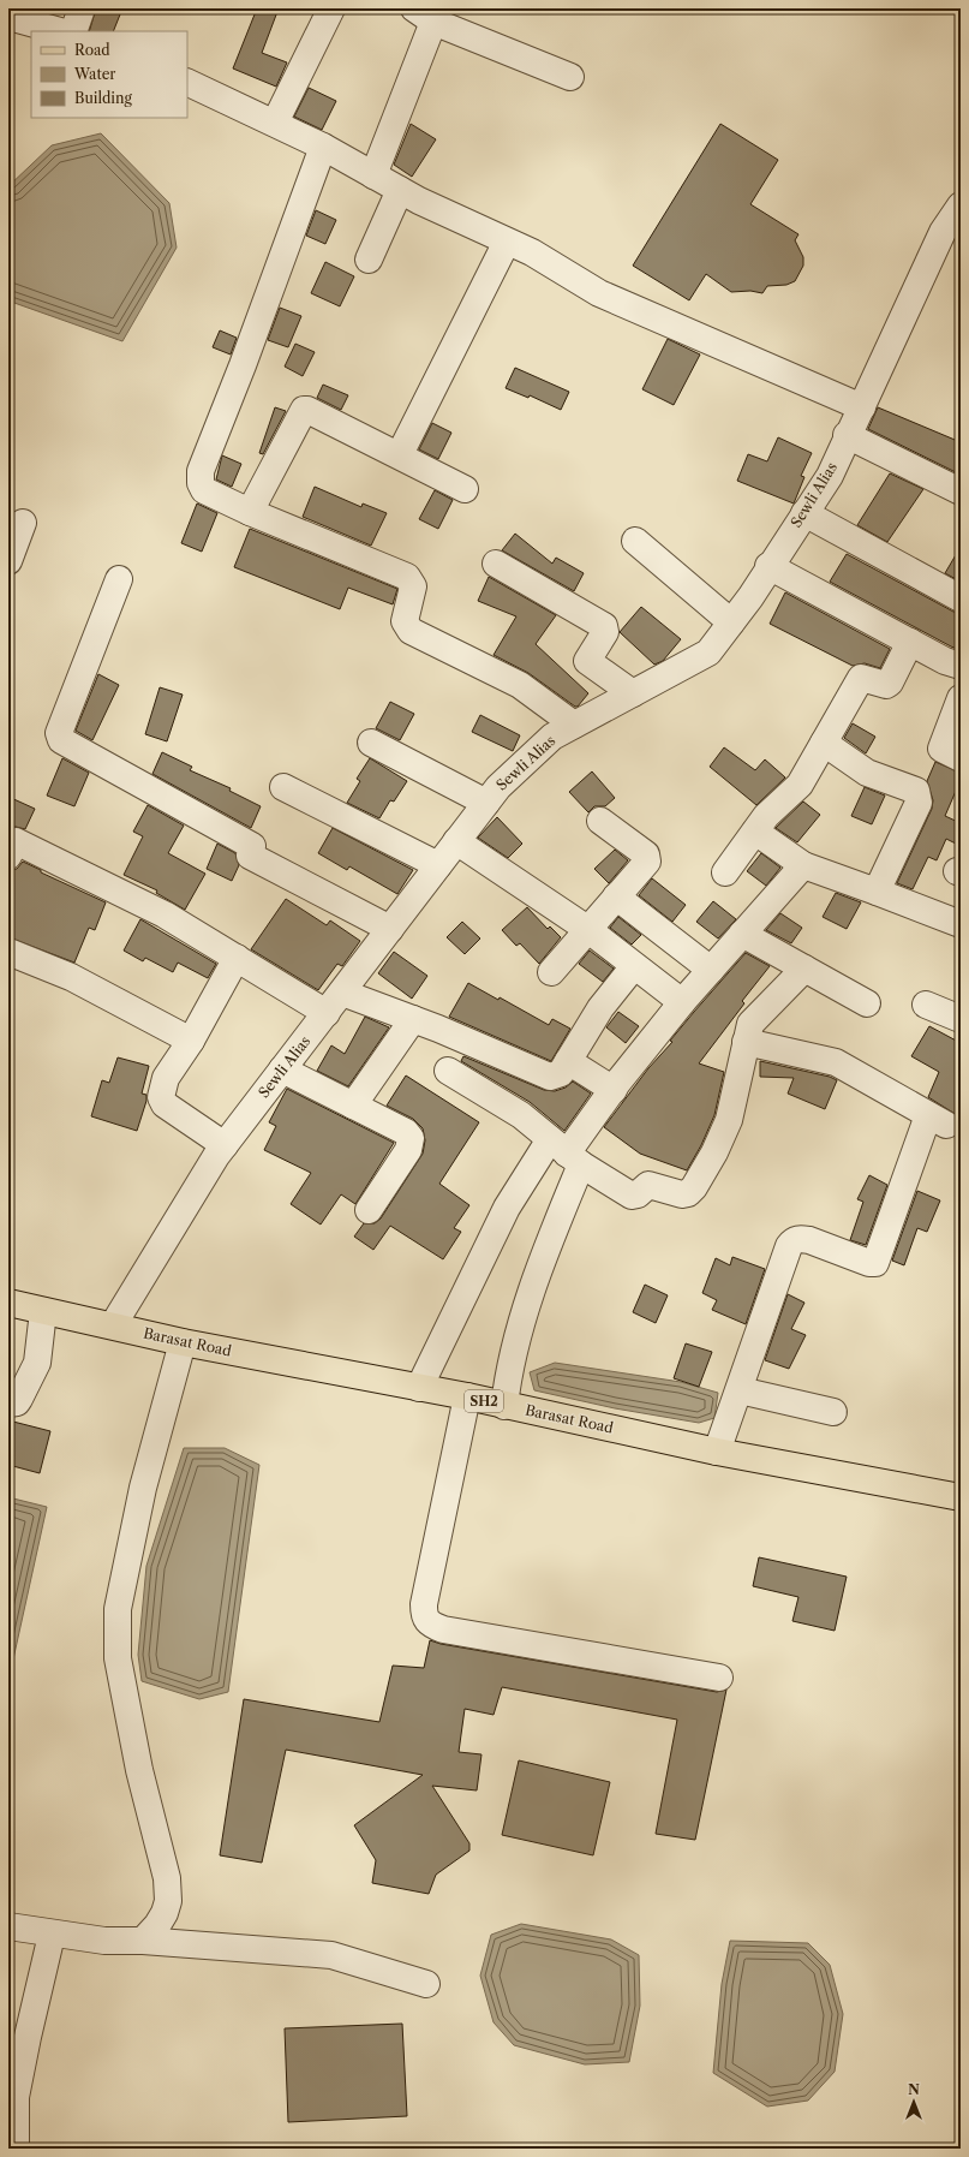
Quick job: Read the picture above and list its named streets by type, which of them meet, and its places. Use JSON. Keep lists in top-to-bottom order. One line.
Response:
{"streets":{"main road":["Barasat Road","SH2"],"street":["Sewli Alias"]},"crossings":[["Sewli Alias","Barasat Road"]],"legend":["Road","Water","Building"],"north":"top"}
